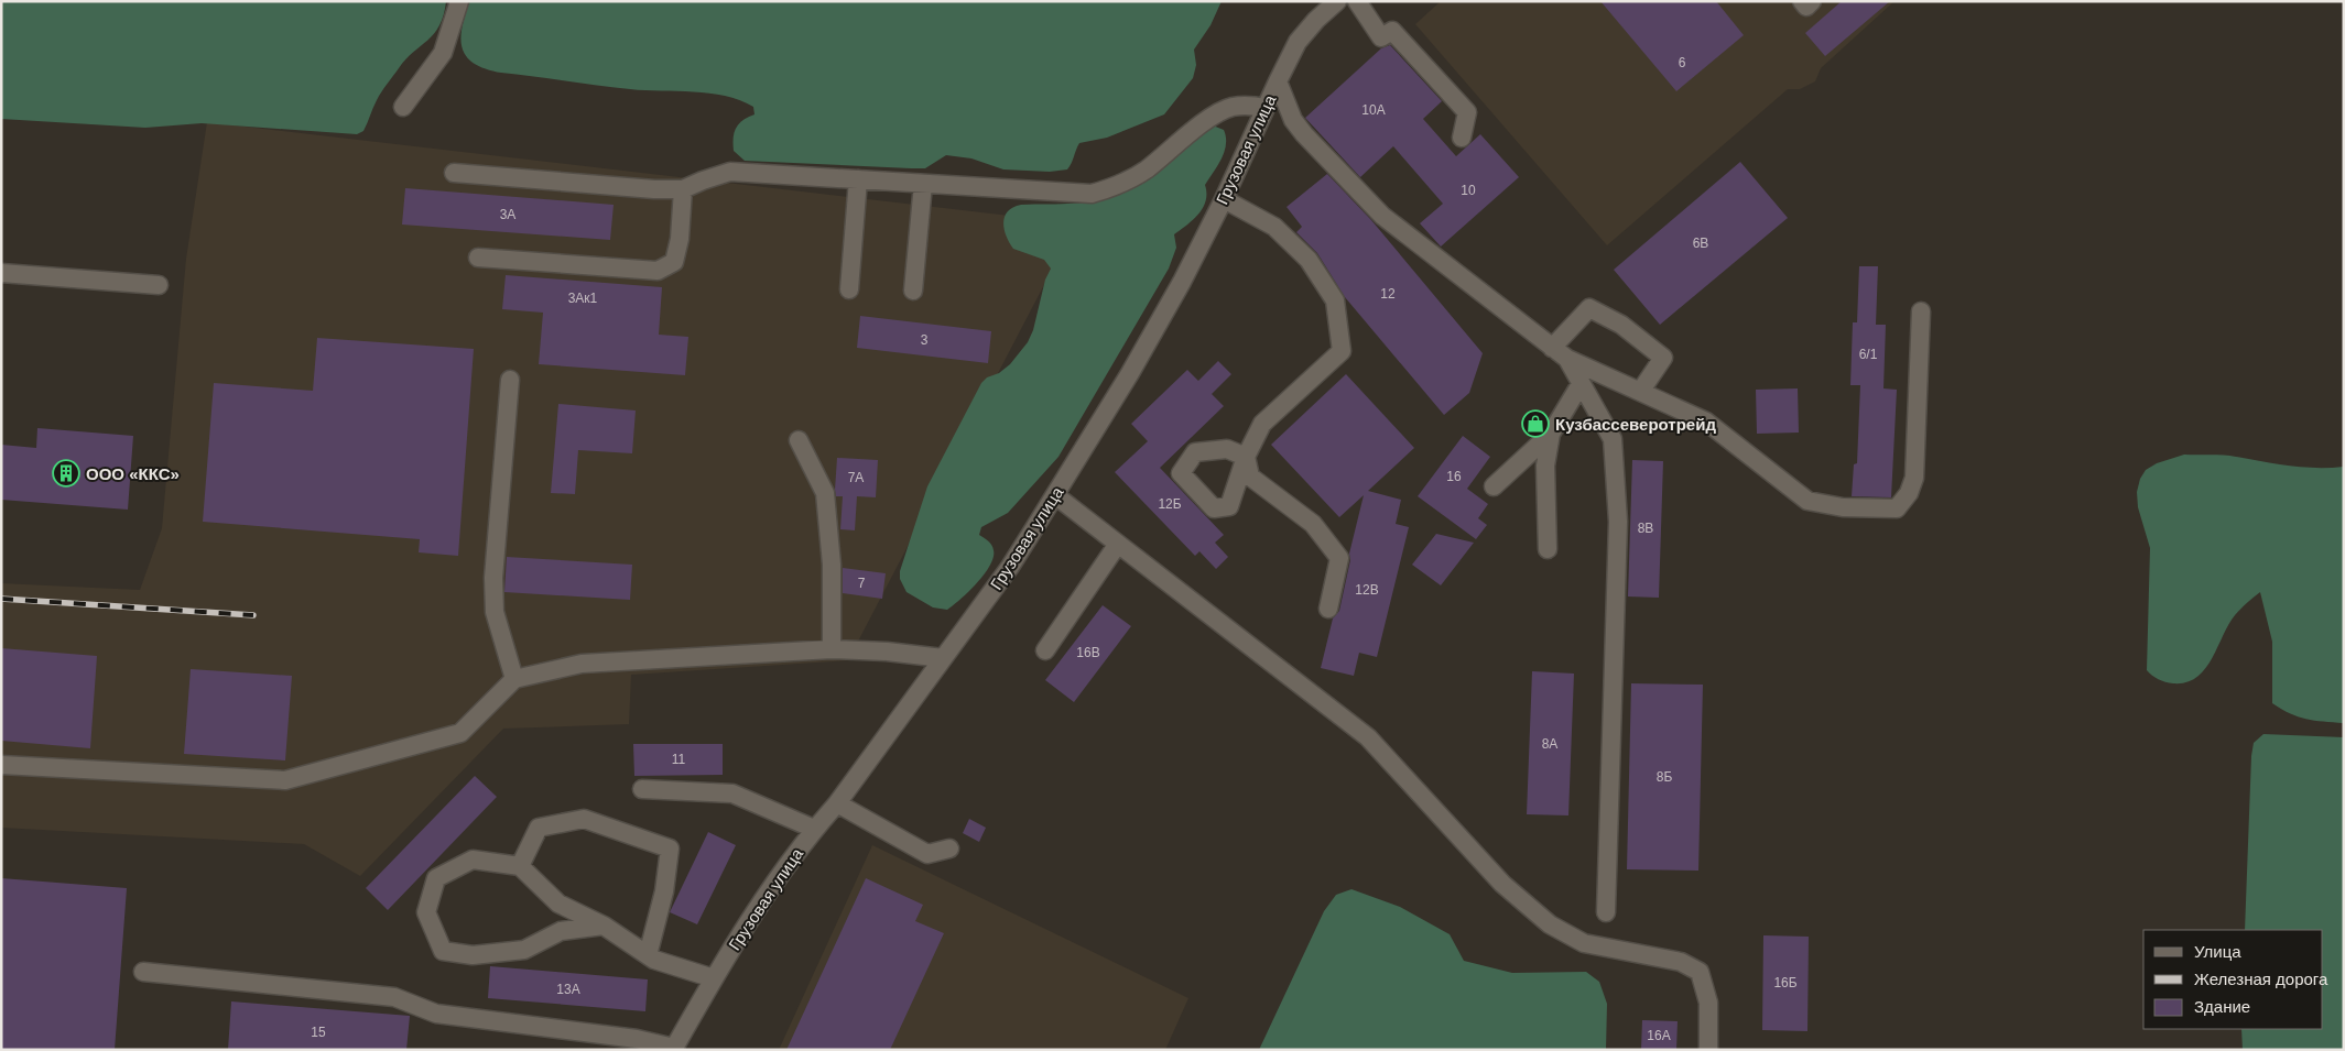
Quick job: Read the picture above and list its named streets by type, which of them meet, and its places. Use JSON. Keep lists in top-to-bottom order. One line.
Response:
{"streets":{"street":["Грузовая улица"]},"places":{"shop":["Кузбассеверотрейд"],"building":["ООО «ККС»"]},"house_numbers":["6","10А","10","3А","6В","12","3Ак1","3","6/1","16","7А","12Б","8В","7","12В","16В","8А","11","8Б","16Б","13А","15","16А"],"legend":["Улица","Железная дорога","Здание"]}
